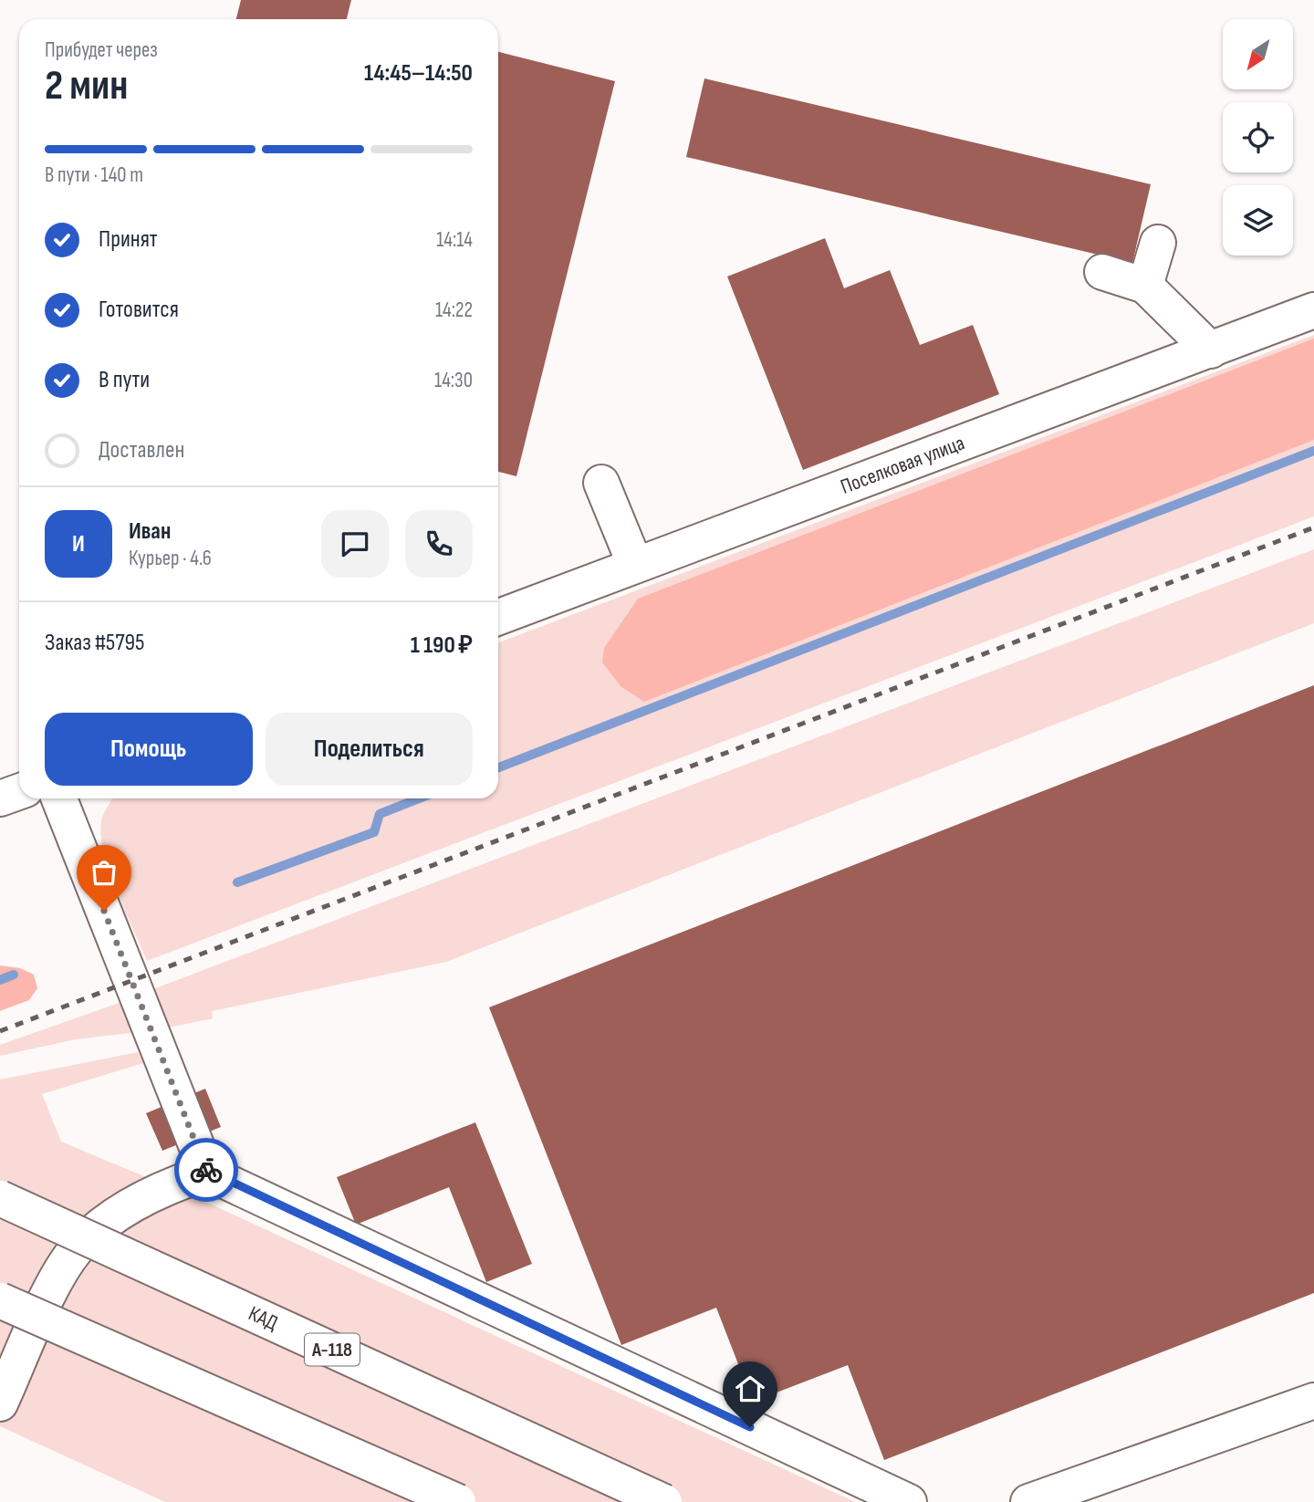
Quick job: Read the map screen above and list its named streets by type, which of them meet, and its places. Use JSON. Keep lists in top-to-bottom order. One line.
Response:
{"streets":{"main road":["Поселковая улица","КАД","А-118"]},"north":"bottom left","page":{"heading":["2 мин","Прибудет через","14:45–14:50"],"panel":["Иван","Курьер · 4.6","Заказ #5795","1 190 ₽"],"bar":"В пути · 140 m","list":[["Принят","14:14"],["Готовится","14:22"],["В пути","14:30"],"Доставлен"],"round":"И","buttons":["Помощь","Поделиться"]}}
